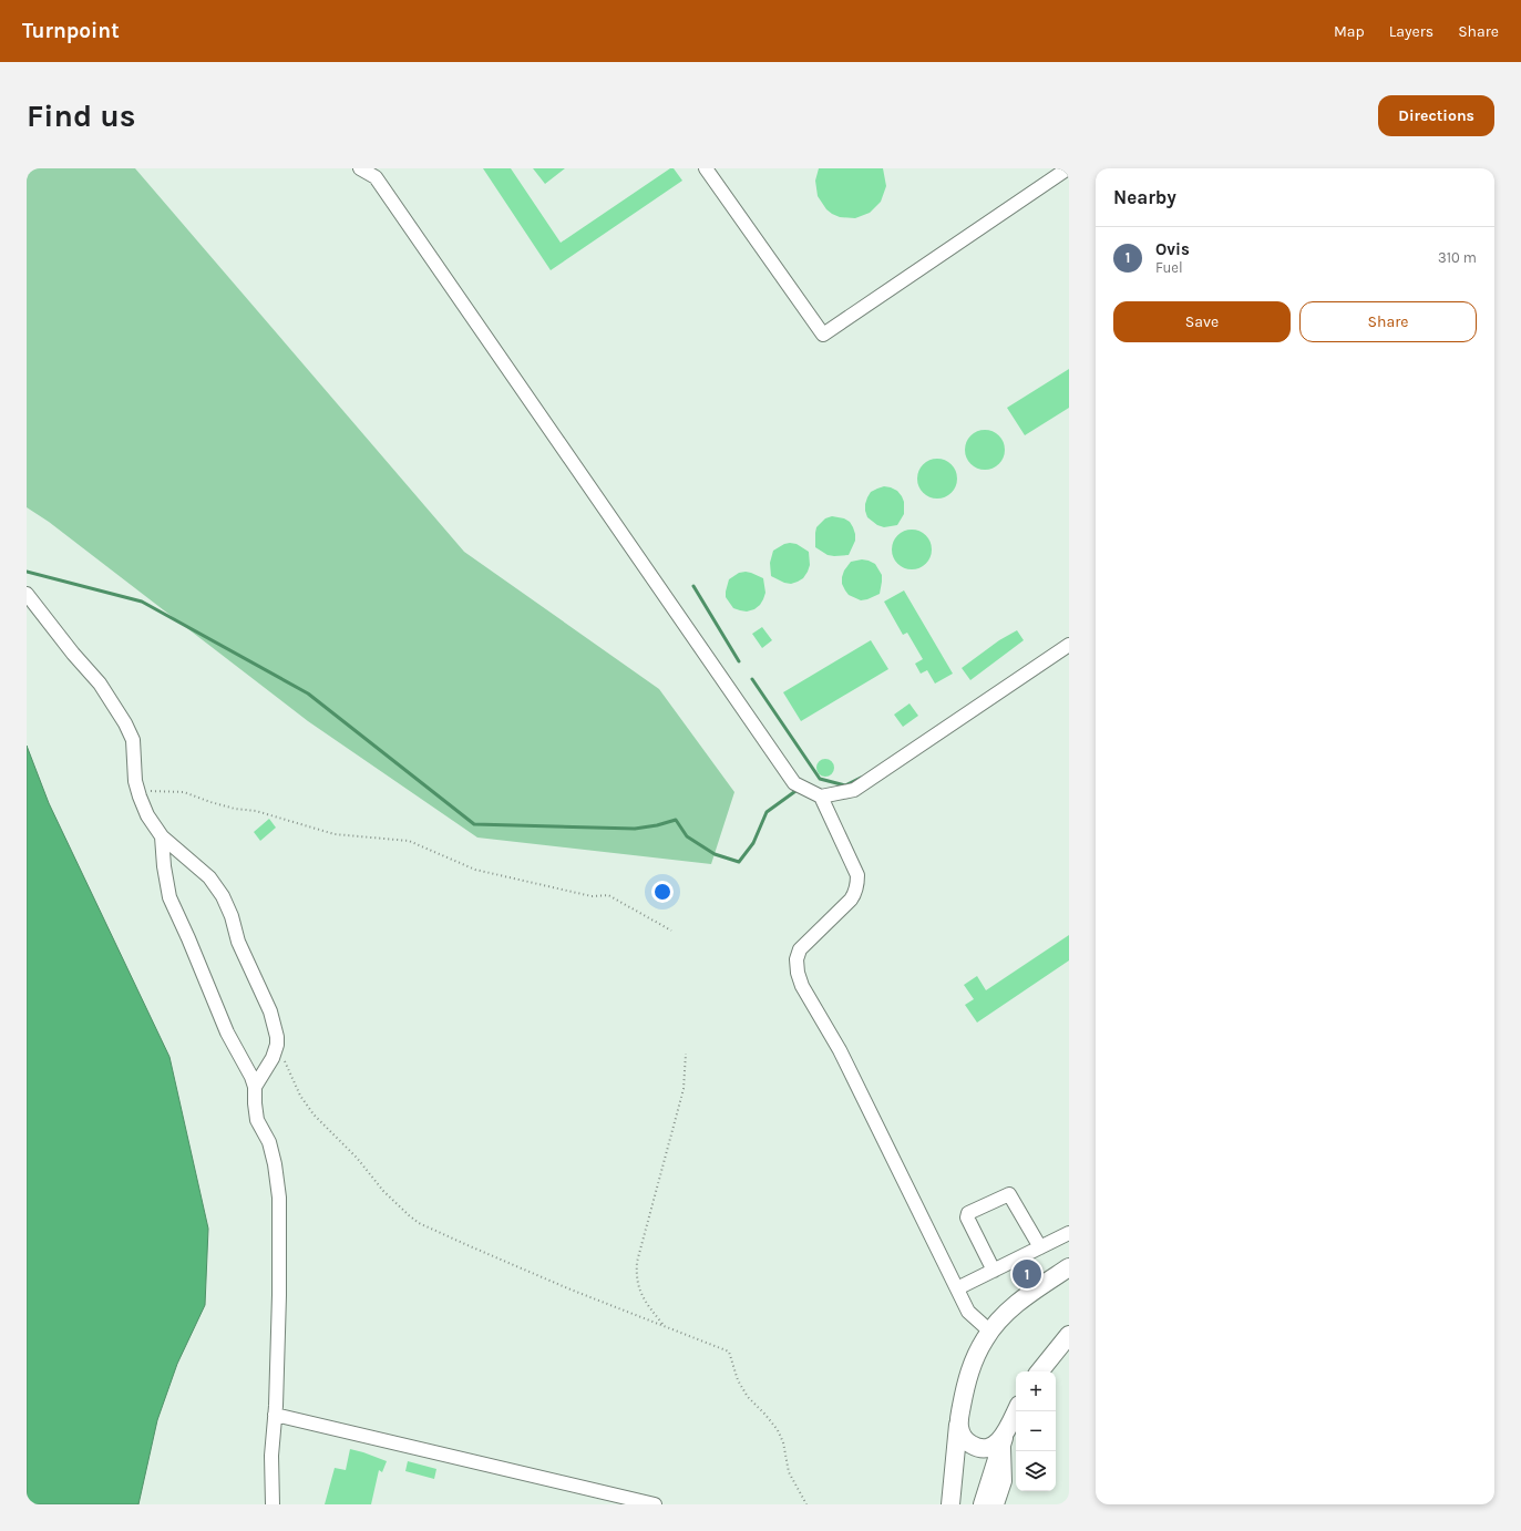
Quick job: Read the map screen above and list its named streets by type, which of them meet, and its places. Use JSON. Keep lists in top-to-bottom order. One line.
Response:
{"page":{"header":"Turnpoint","nav":["Map","Layers","Share"],"buttons":["Directions",["Save","Share"]],"title":"Find us","heading":"Nearby","list":[{"mark":"1","name":"Ovis","note":"Fuel","value":"310 m"}],"pins":"1","map_buttons":["+","−"]}}
